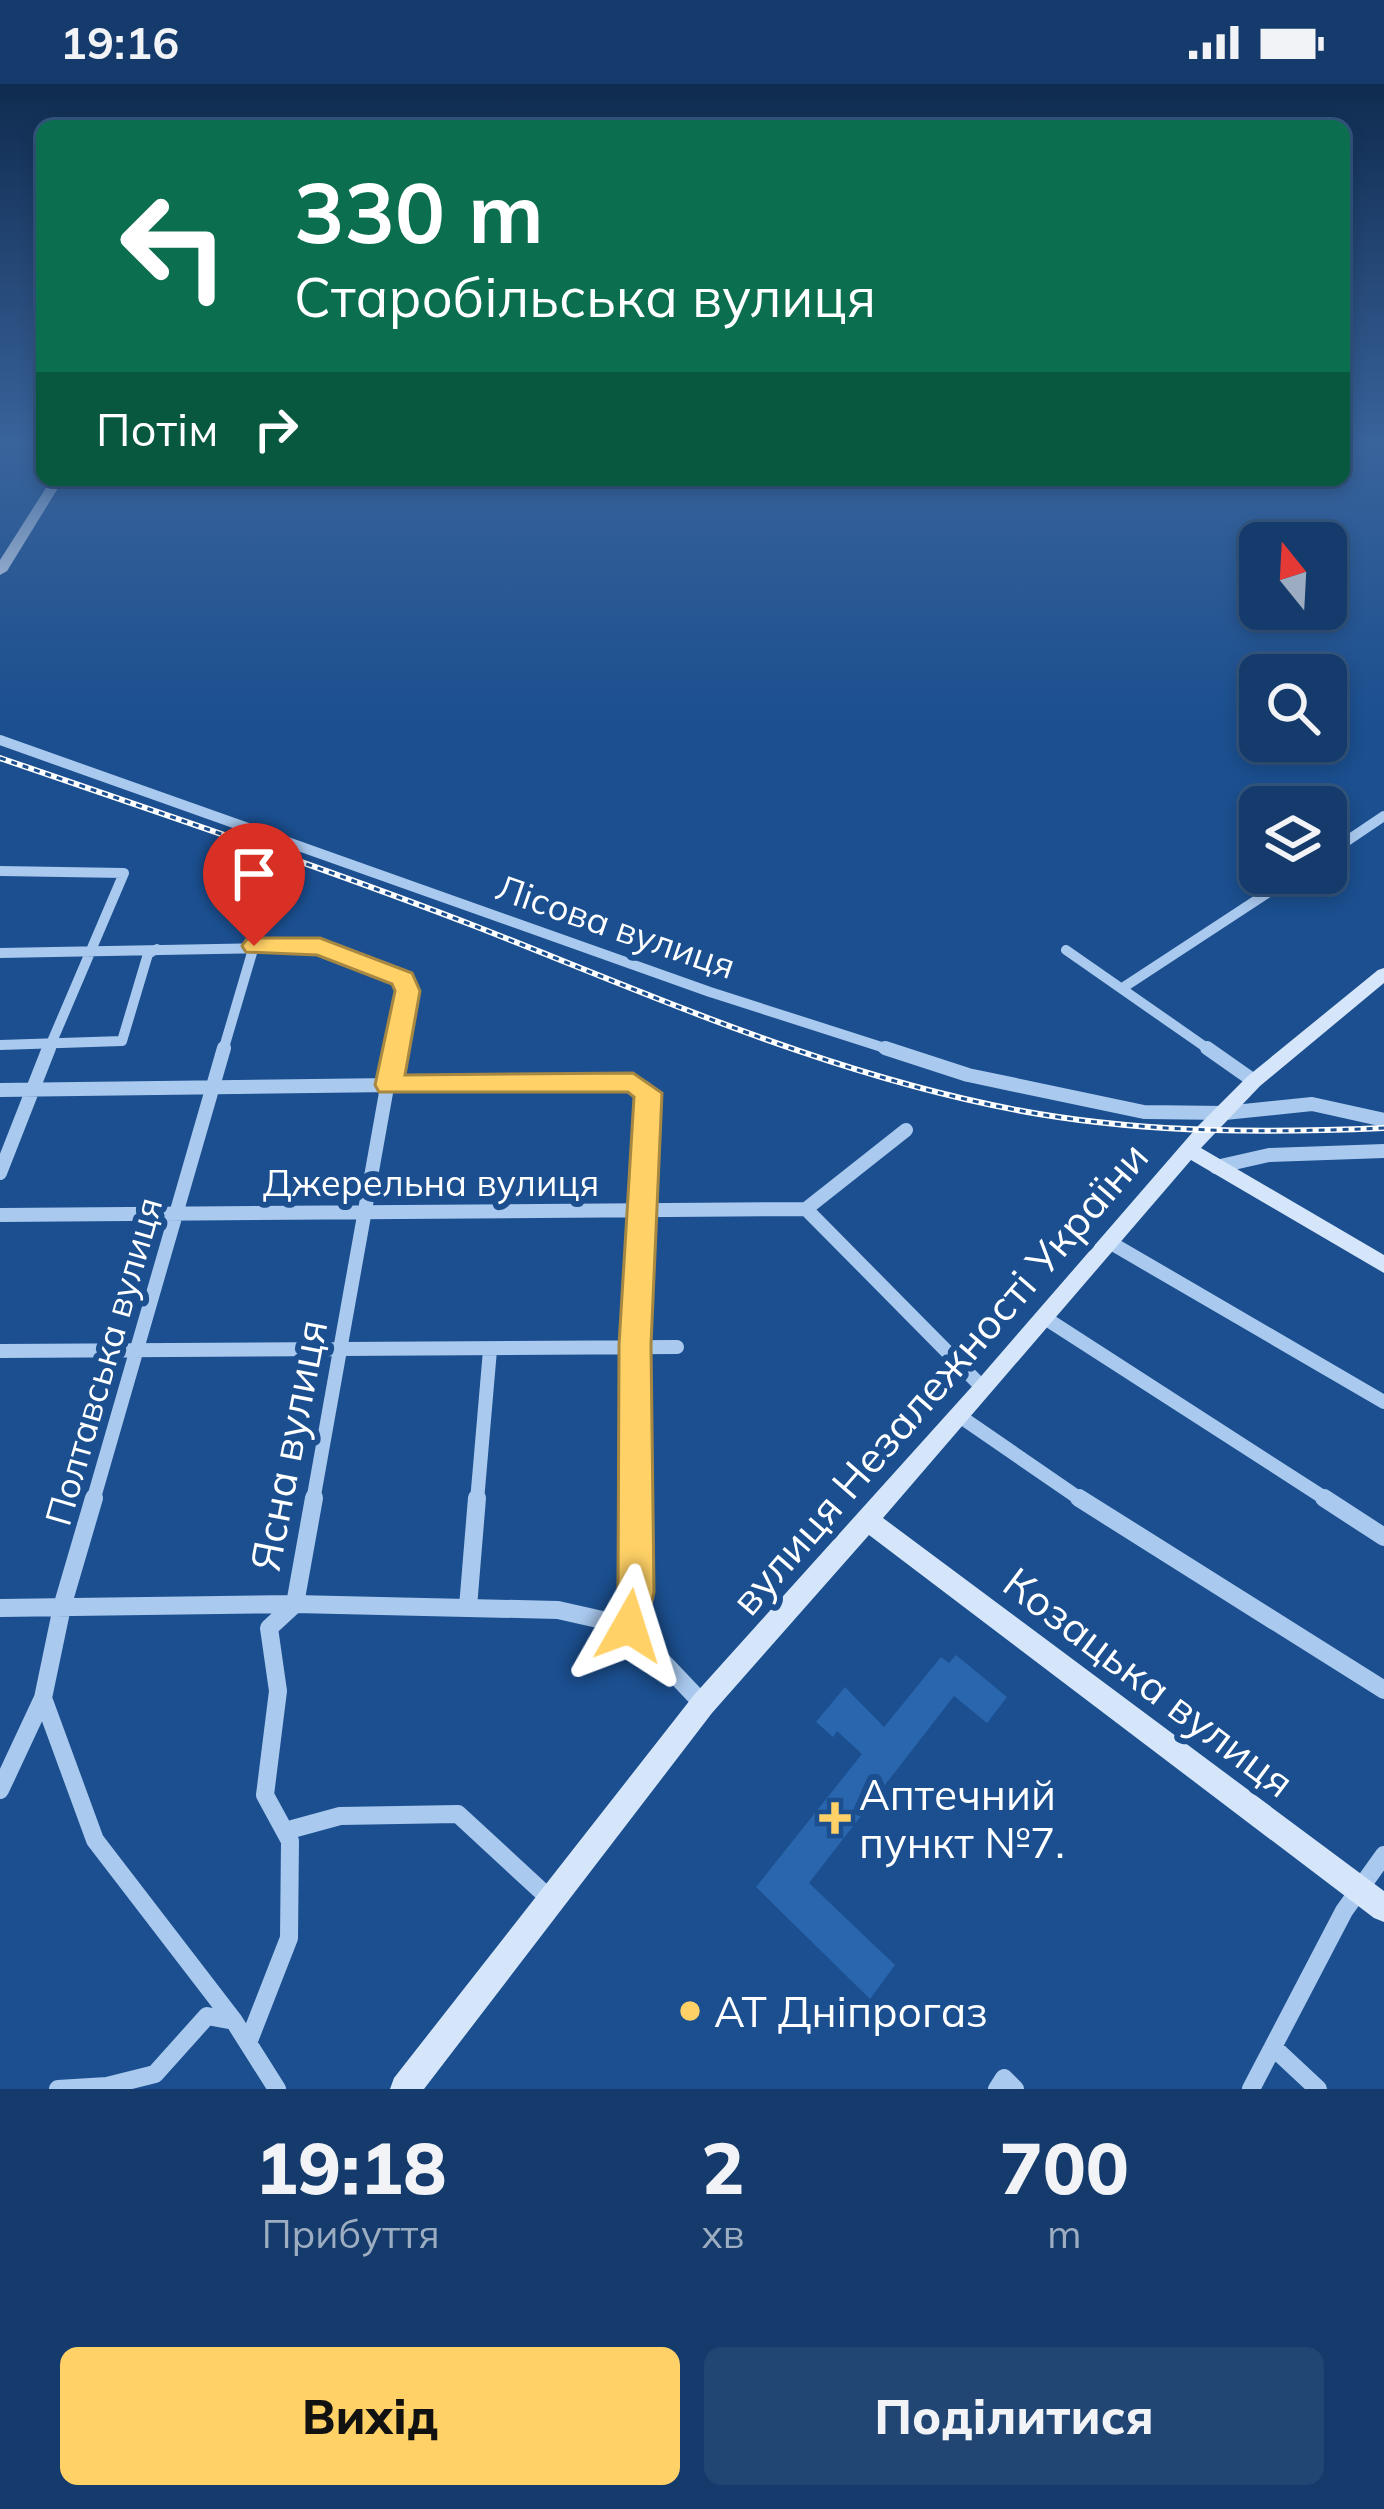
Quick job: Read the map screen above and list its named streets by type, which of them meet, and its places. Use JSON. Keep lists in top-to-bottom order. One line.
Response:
{"streets":{"street":["Лісова вулиця","Джерельна вулиця","Полтавська вулиця","вулиця Незалежності України","Ясна вулиця","Козацька вулиця"]},"crossings":[["Лісова вулиця","вулиця Незалежності України"],["Джерельна вулиця","Полтавська вулиця"],["Джерельна вулиця","Ясна вулиця"],["Полтавська вулиця","Ясна вулиця"],["вулиця Незалежності України","Козацька вулиця"]],"places":{"health":["Аптечний пункт №7."],"other":["АТ Дніпрогаз"]},"north":"top","page":{"status":"19:16","turn":["330 m","Старобільська вулиця"],"then":"Потім","eta":["19:18","Прибуття","2","хв","700","m"],"buttons":["Вихід","Поділитися"]}}
